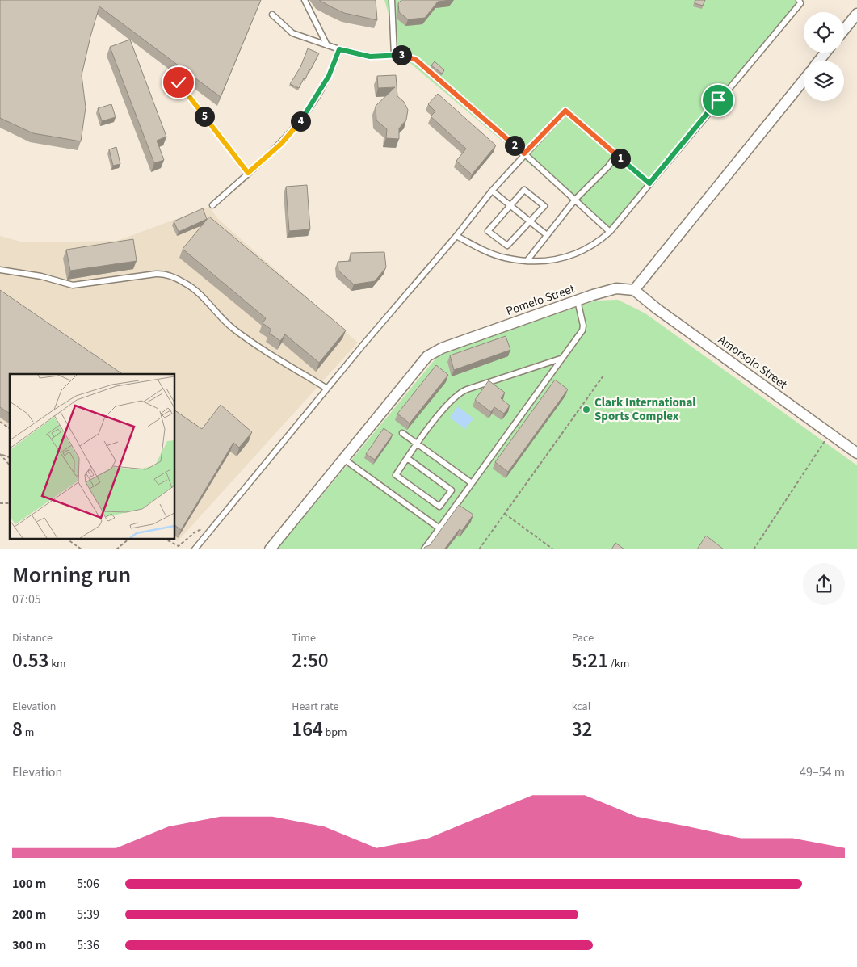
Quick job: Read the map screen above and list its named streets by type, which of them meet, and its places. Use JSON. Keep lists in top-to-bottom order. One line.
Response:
{"streets":{"street":["Pomelo Street","Amorsolo Street"]},"crossings":[["Pomelo Street","Amorsolo Street"]],"places":["Clark International Sports Complex"],"page":{"pins":["3","5","4","2","1"],"heading":["Morning run","07:05"],"stats":[["Distance","0.53 km"],["Time","2:50"],["Pace","5:21 /km"],["Elevation","8 m"],["Heart rate","164 bpm"],["kcal","32"]],"chart":["Elevation","49–54 m"],"list":[{"name":"100 m","note":"5:06"},{"name":"200 m","note":"5:39"},{"name":"300 m","note":"5:36"}]}}
